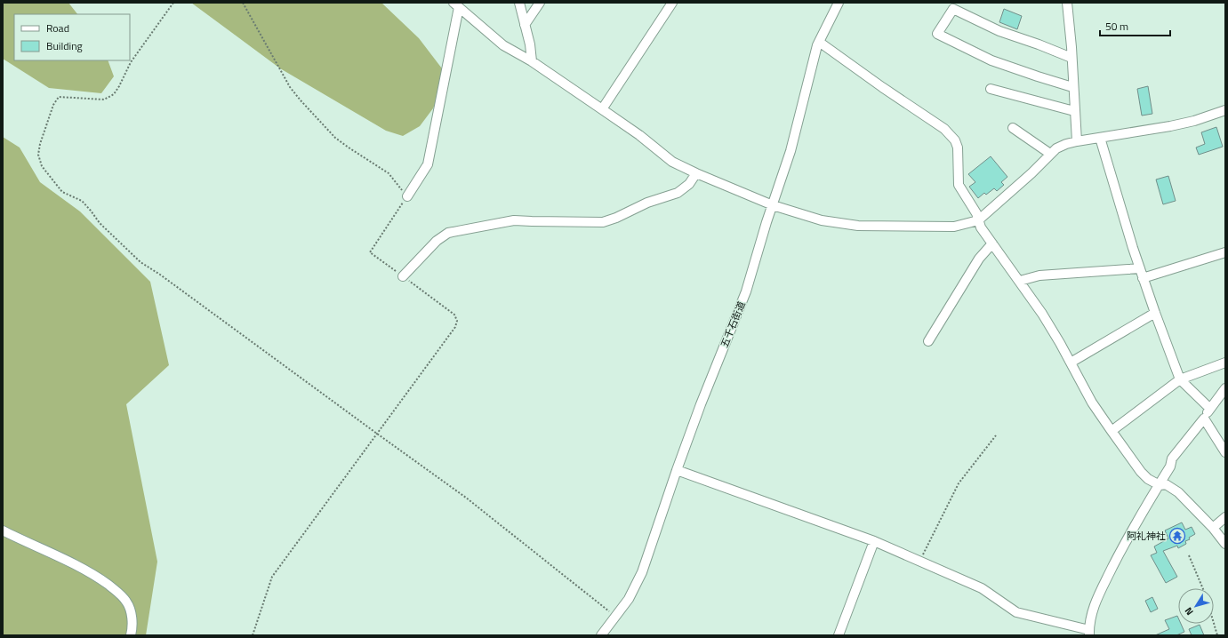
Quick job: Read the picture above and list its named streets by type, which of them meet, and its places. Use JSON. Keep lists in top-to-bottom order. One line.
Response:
{"streets":{"street":["五千石街道"]},"places":{"temple":["阿礼神社"]},"legend":["Road","Building"],"scale_bar":"50 m","north":"bottom left"}
